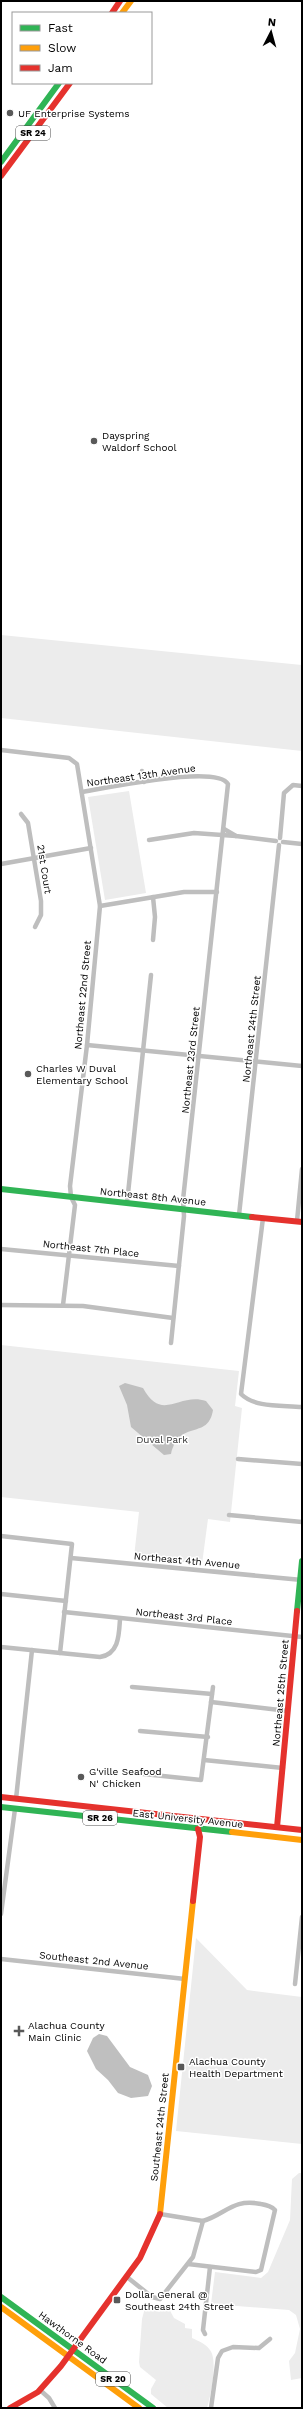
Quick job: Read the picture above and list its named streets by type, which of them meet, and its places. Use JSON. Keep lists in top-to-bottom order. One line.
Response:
{"streets":{"main road":["SR 24","Northeast 8th Avenue","Northeast 25th Street","SR 26","East University Avenue","Southeast 24th Street","Hawthorne Road","SR 20"],"street":["Northeast 13th Avenue","21st Court","Northeast 22nd Street","Northeast 24th Street","Northeast 23rd Street","Northeast 7th Place","Northeast 4th Avenue","Northeast 3rd Place","Southeast 2nd Avenue"]},"crossings":[["Northeast 13th Avenue","Northeast 22nd Street"],["Northeast 13th Avenue","Northeast 23rd Street"],["Northeast 22nd Street","Northeast 8th Avenue"],["Northeast 22nd Street","Northeast 7th Place"],["Northeast 24th Street","Northeast 8th Avenue"],["Northeast 23rd Street","Northeast 8th Avenue"],["Northeast 23rd Street","Northeast 7th Place"],["Northeast 4th Avenue","Northeast 25th Street"],["Northeast 3rd Place","Northeast 25th Street"],["Northeast 25th Street","East University Avenue"],["East University Avenue","Southeast 24th Street"],["Southeast 2nd Avenue","Southeast 24th Street"],["Southeast 24th Street","Hawthorne Road"]],"parks":["Duval Park"],"places":{"other":["UF Enterprise Systems","Dayspring Waldorf School","Charles W Duval Elementary School","G'ville Seafood N' Chicken"],"health":["Alachua County Main Clinic"],"transit":["Alachua County Health Department","Dollar General @ Southeast 24th Street"]},"legend":["Fast","Slow","Jam"],"north":"top"}
